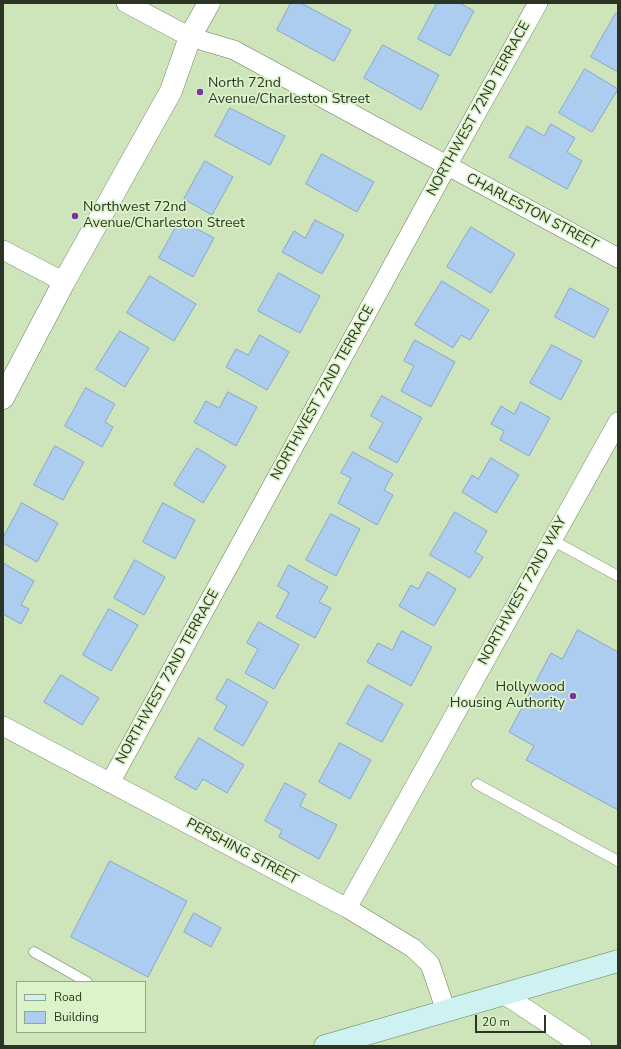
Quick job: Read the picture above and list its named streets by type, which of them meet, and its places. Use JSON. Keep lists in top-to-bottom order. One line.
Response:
{"streets":{"street":["NORTHWEST 72ND TERRACE","CHARLESTON STREET","NORTHWEST 72ND WAY","PERSHING STREET"]},"crossings":[["NORTHWEST 72ND TERRACE","CHARLESTON STREET"],["NORTHWEST 72ND TERRACE","PERSHING STREET"],["NORTHWEST 72ND WAY","PERSHING STREET"]],"places":["North 72nd Avenue/Charleston Street","Northwest 72nd Avenue/Charleston Street","Hollywood Housing Authority"],"legend":["Road","Building"],"scale_bar":"20 m"}
